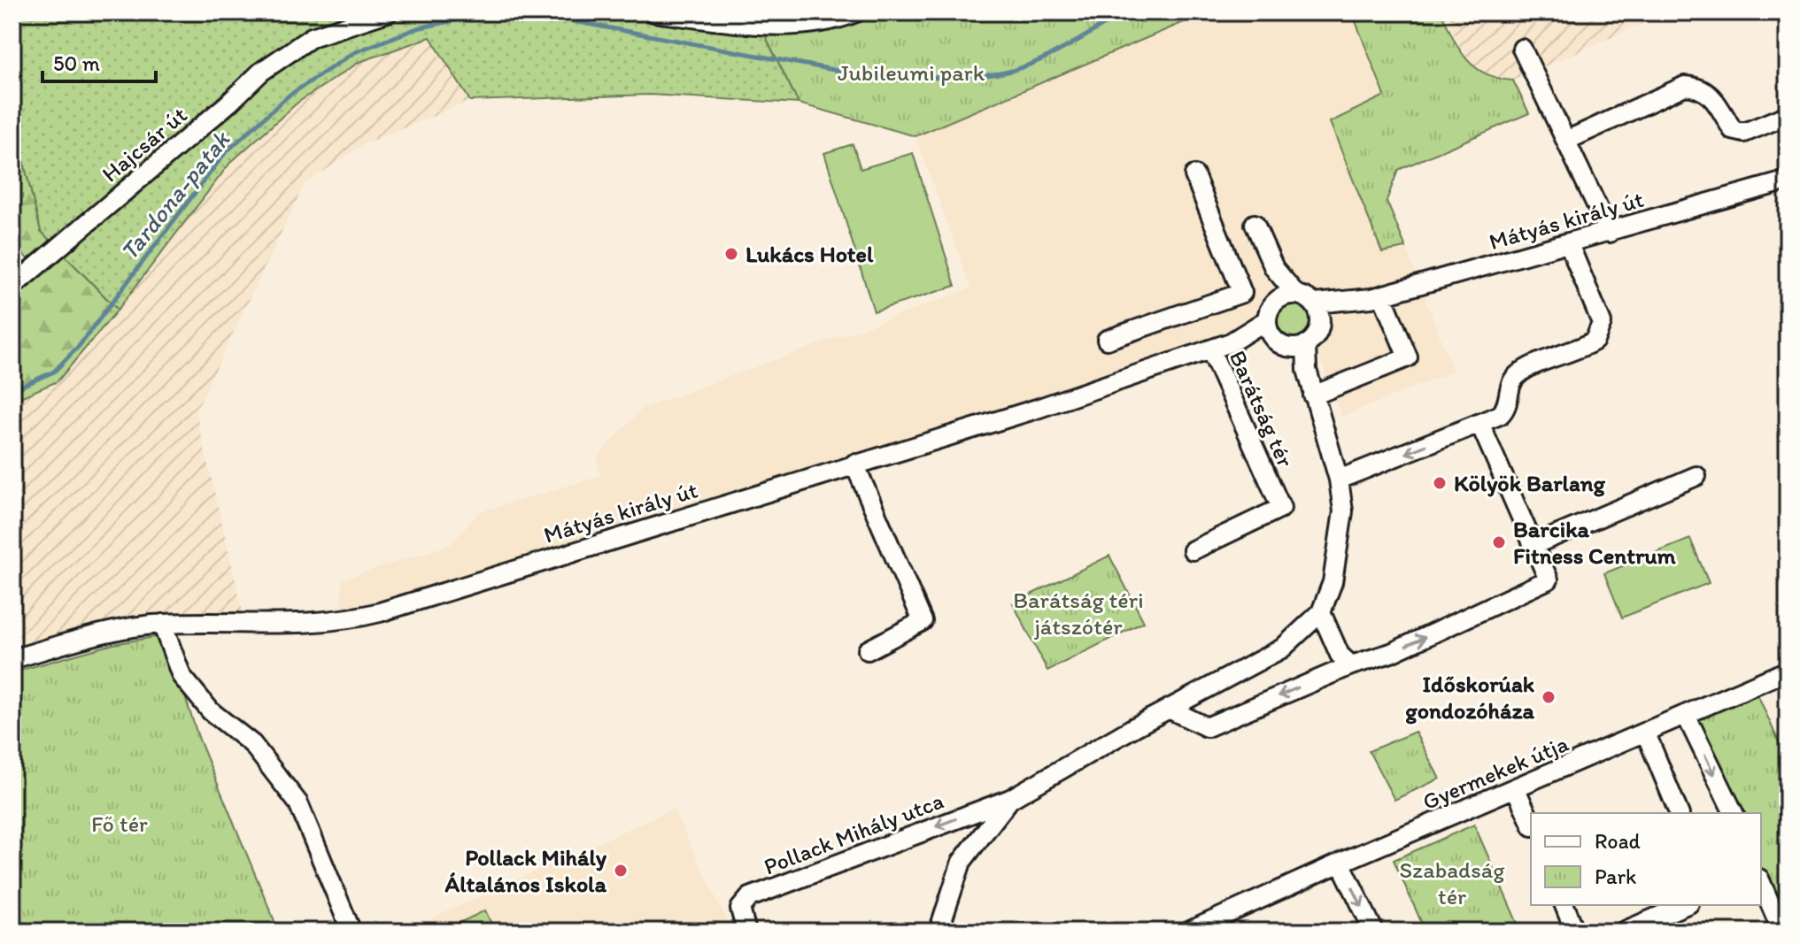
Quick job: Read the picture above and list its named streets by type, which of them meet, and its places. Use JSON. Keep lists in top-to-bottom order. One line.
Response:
{"streets":{"street":["Hajcsár út","Mátyás király út","Barátság tér","Gyermekek útja","Pollack Mihály utca"]},"crossings":[["Mátyás király út","Barátság tér"],["Mátyás király út","Pollack Mihály utca"]],"water":["Tardona-patak"],"parks":["Jubileumi park","Barátság téri játszótér","Fő tér","Szabadság tér"],"places":["Lukács Hotel","Kölyök Barlang","Barcika Fitness Centrum","Időskorúak gondozóháza","Pollack Mihály Általános Iskola"],"legend":["Road","Park"],"scale_bar":"50 m"}
